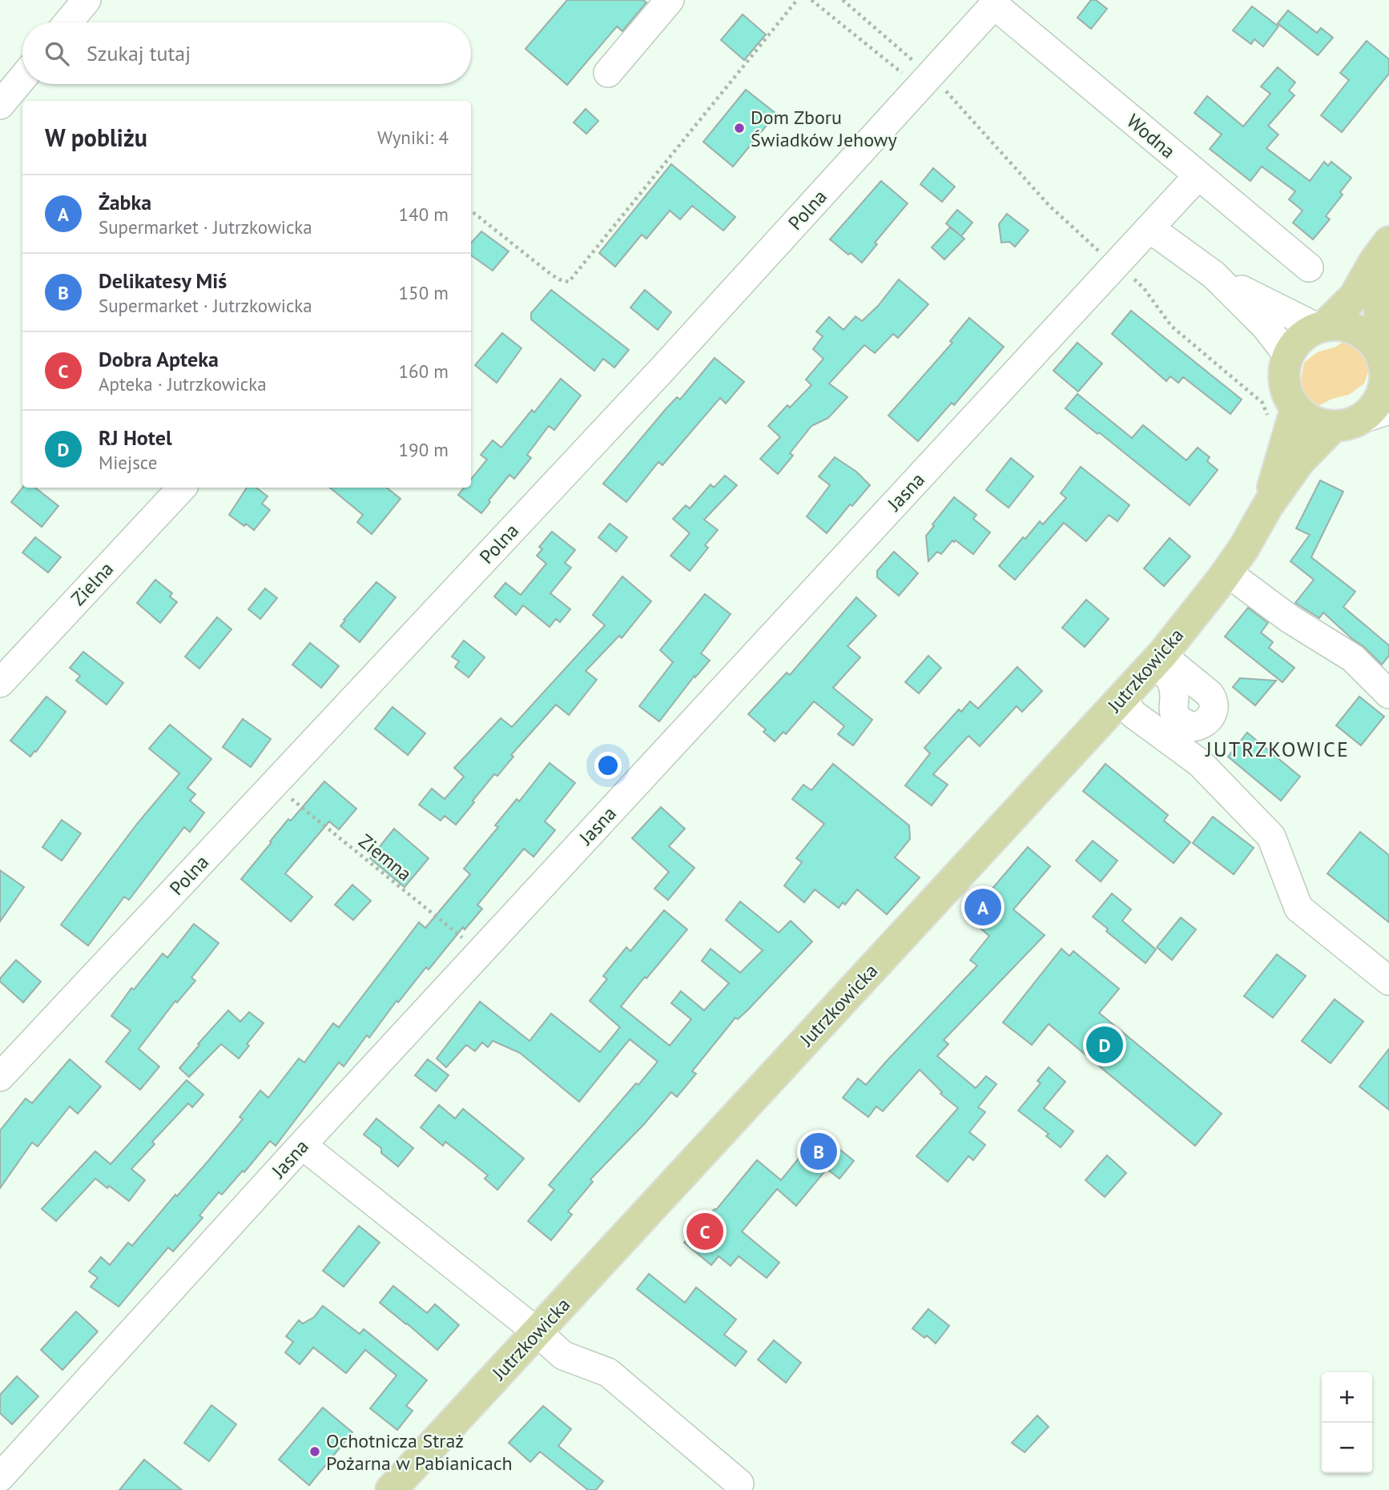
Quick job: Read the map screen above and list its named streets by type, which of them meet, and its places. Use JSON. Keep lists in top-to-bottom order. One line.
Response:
{"streets":{"main road":["Jutrzkowicka"],"street":["Wodna","Polna","Jasna","Zielna"],"path":["Ziemna"]},"crossings":[["Wodna","Polna"],["Wodna","Jasna"],["Polna","Ziemna"],["Jasna","Ziemna"]],"districts":["JUTRZKOWICE"],"places":["Dom Zboru Świadków Jehowy","Ochotnicza Straż Pożarna w Pabianicach"],"page":{"search":"Szukaj tutaj","heading":["W pobliżu","Wyniki: 4"],"list":[{"mark":"A","name":"Żabka","note":"Supermarket · Jutrzkowicka","value":"140 m"},{"mark":"B","name":"Delikatesy Miś","note":"Supermarket · Jutrzkowicka","value":"150 m"},{"mark":"C","name":"Dobra Apteka","note":"Apteka · Jutrzkowicka","value":"160 m"},{"mark":"D","name":"RJ Hotel","note":"Miejsce","value":"190 m"}],"pins":["A","D","B","C"],"map_buttons":["+","−"]}}
